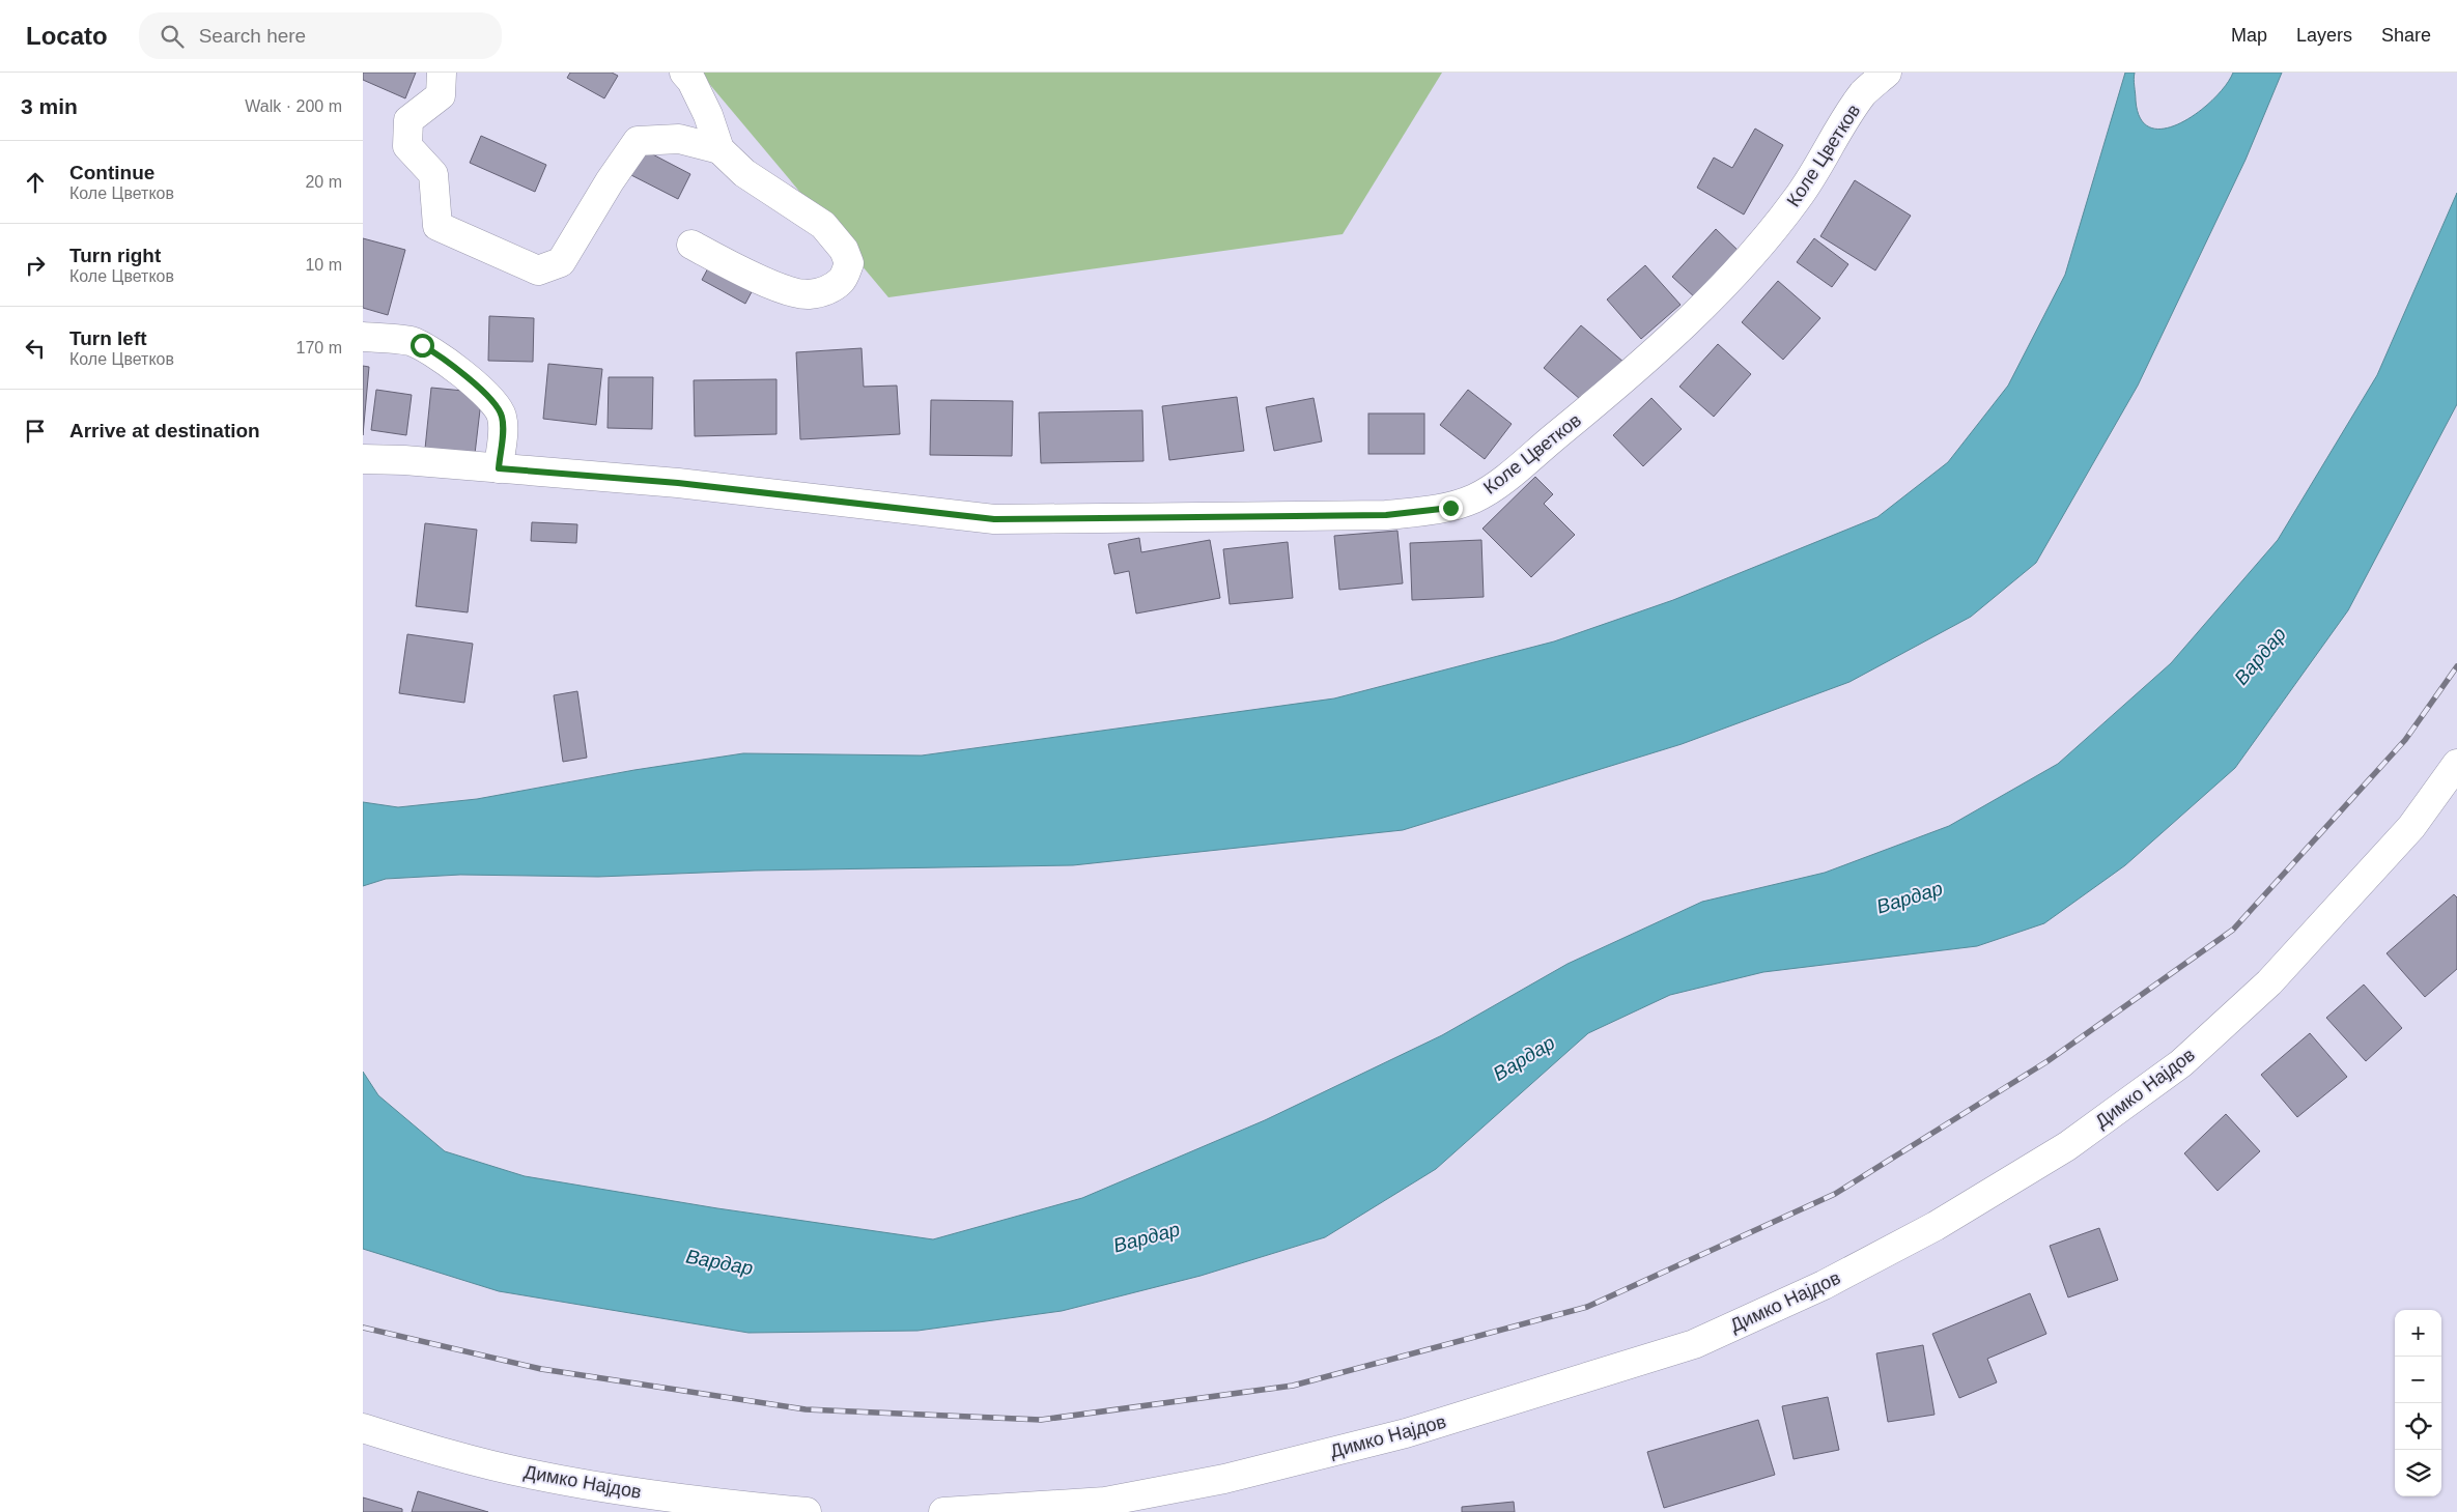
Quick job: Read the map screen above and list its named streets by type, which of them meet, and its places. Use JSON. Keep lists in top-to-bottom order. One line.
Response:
{"streets":{"street":["Коле Цветков","Димко Најдов"]},"water":["Вардар"],"page":{"header":"Locato","search":"Search here","nav":["Map","Layers","Share"],"heading":["3 min","Walk · 200 m"],"list":[["Continue","Коле Цветков","20 m"],["Turn right","Коле Цветков","10 m"],["Turn left","Коле Цветков","170 m"],"Arrive at destination"],"map_buttons":["+","−"]}}
